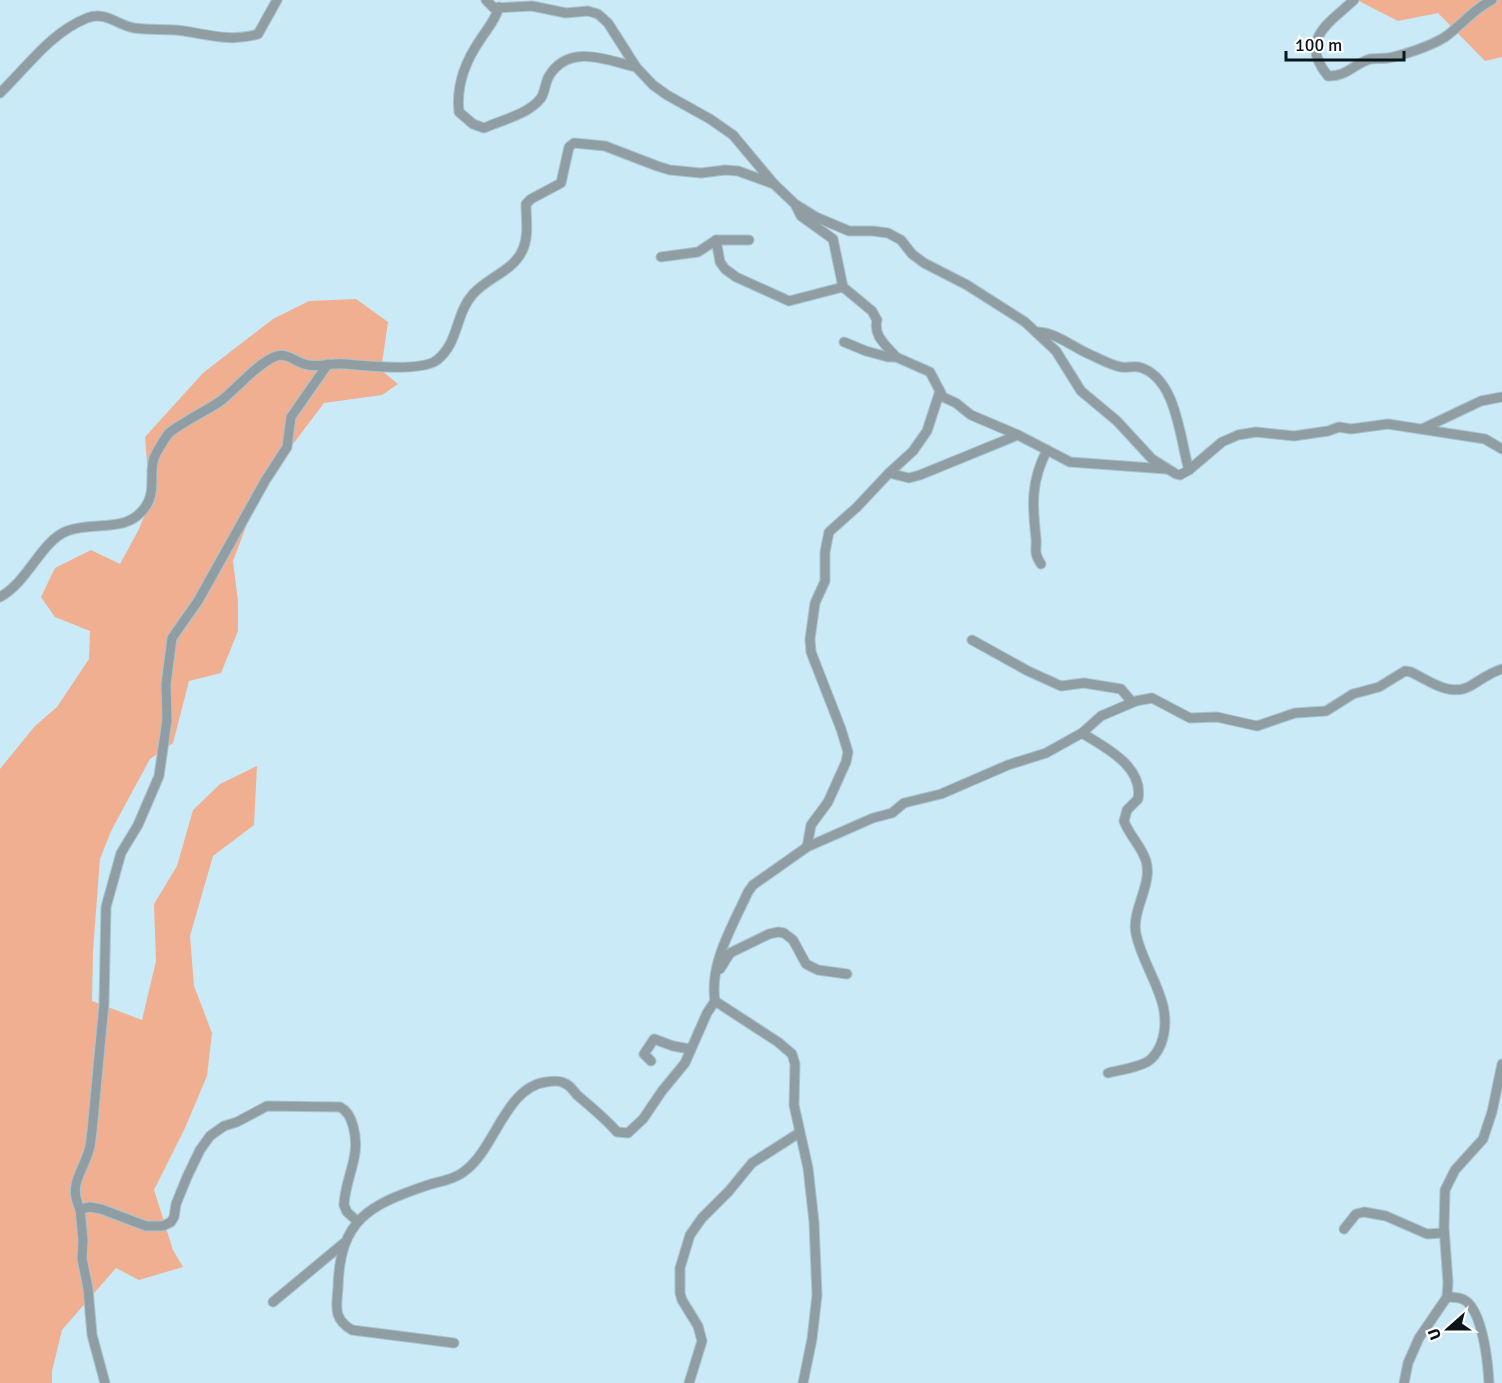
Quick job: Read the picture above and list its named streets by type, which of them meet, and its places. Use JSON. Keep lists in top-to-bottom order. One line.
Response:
{"scale_bar":"100 m","north":"left"}
